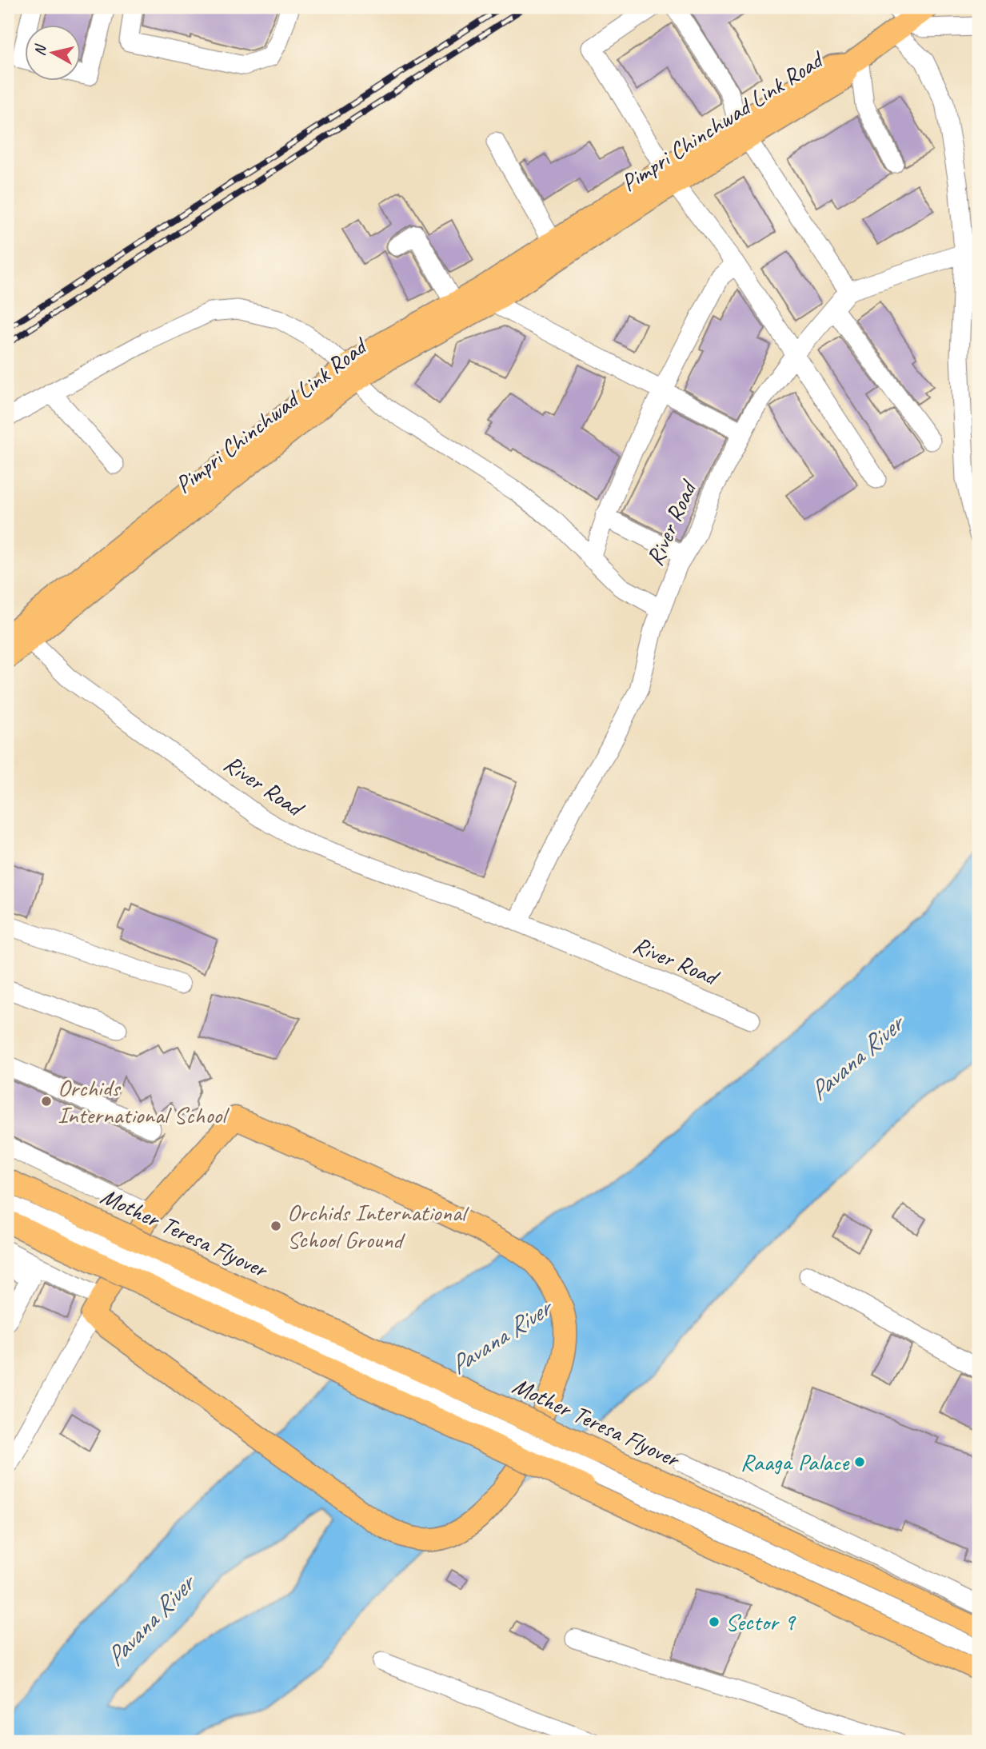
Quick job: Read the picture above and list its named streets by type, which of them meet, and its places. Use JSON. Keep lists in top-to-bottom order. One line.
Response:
{"streets":{"main road":["Pimpri Chinchwad Link Road","Mother Teresa Flyover"],"street":["River Road"]},"crossings":[["Pimpri Chinchwad Link Road","River Road"]],"water":["Pavana River"],"places":["Orchids International School","Orchids International School Ground","Raaga Palace","Sector 9"],"north":"left"}
